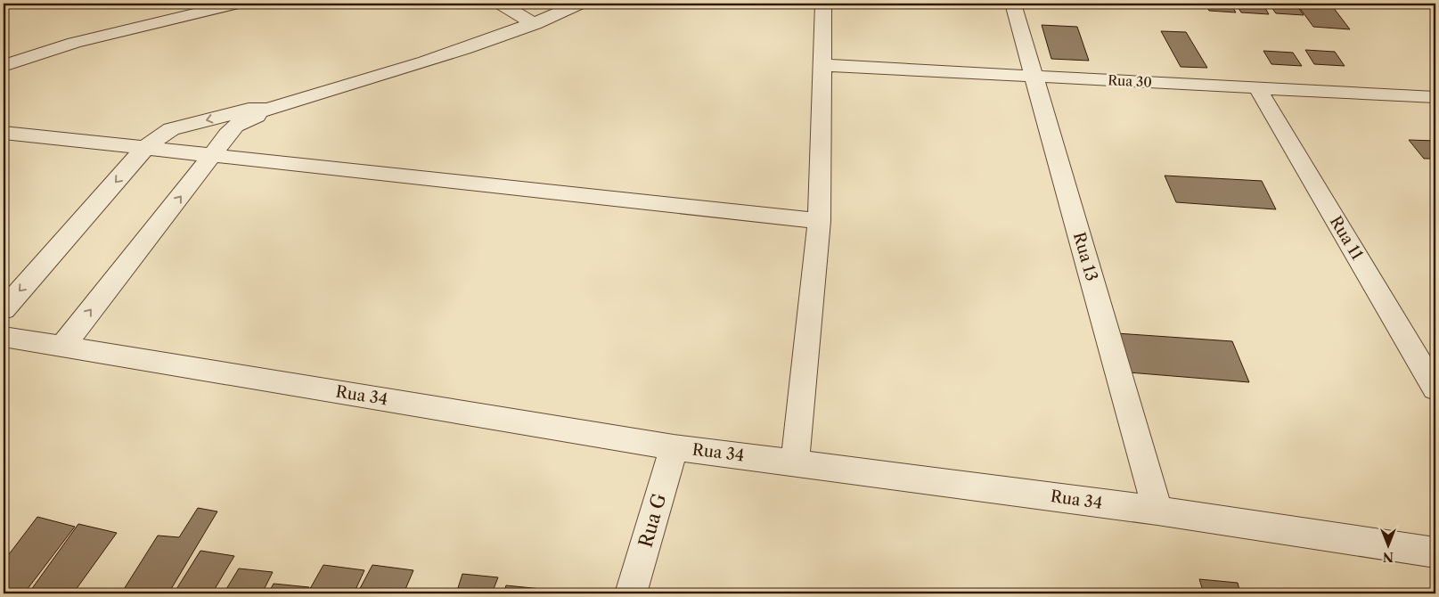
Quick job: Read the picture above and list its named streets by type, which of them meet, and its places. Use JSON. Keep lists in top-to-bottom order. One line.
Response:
{"streets":{"street":["Rua 30","Rua 11","Rua 13","Rua 34","Rua G"]},"crossings":[["Rua 30","Rua 11"],["Rua 30","Rua 13"],["Rua 13","Rua 34"],["Rua 34","Rua G"]],"north":"bottom"}
